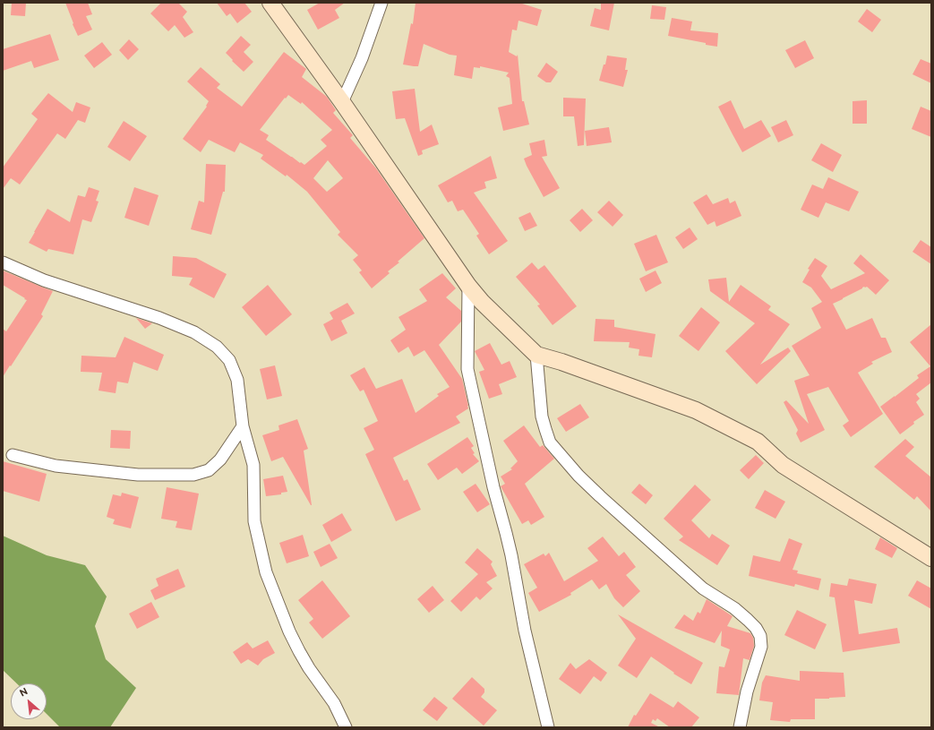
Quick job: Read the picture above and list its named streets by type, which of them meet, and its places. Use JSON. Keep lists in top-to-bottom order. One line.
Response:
{"north":"top left"}
